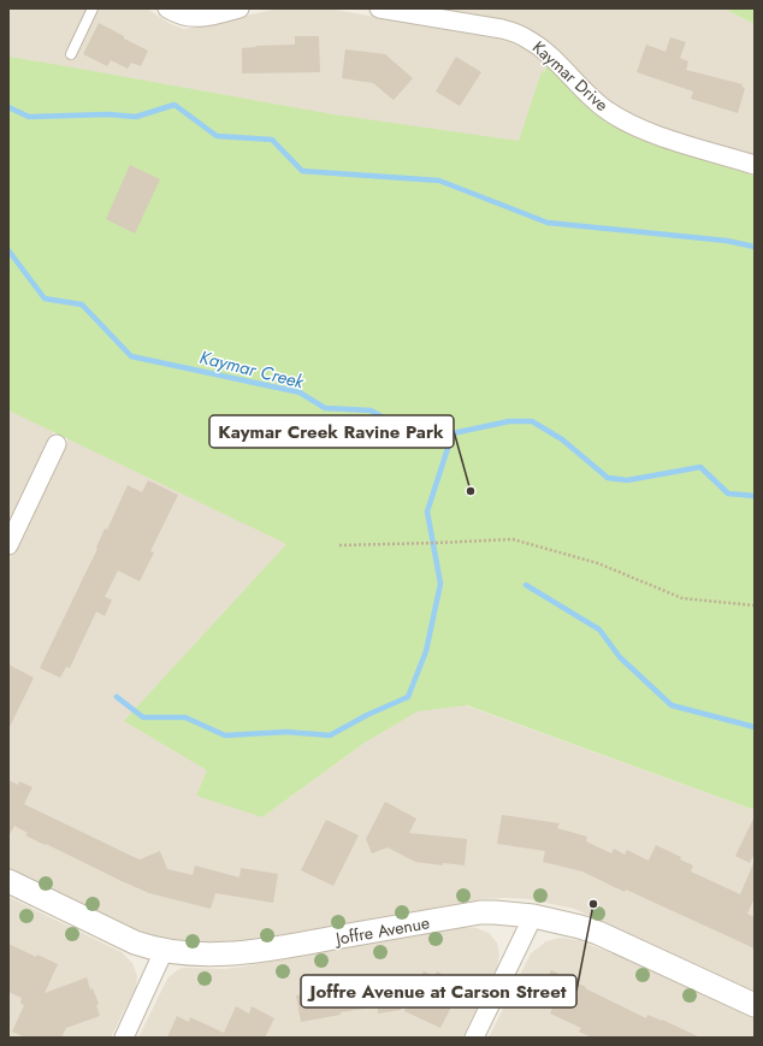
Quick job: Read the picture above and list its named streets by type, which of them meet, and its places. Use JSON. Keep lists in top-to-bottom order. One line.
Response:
{"streets":{"street":["Kaymar Drive","Joffre Avenue"]},"water":["Kaymar Creek"],"places":["Kaymar Creek Ravine Park","Joffre Avenue at Carson Street"]}
